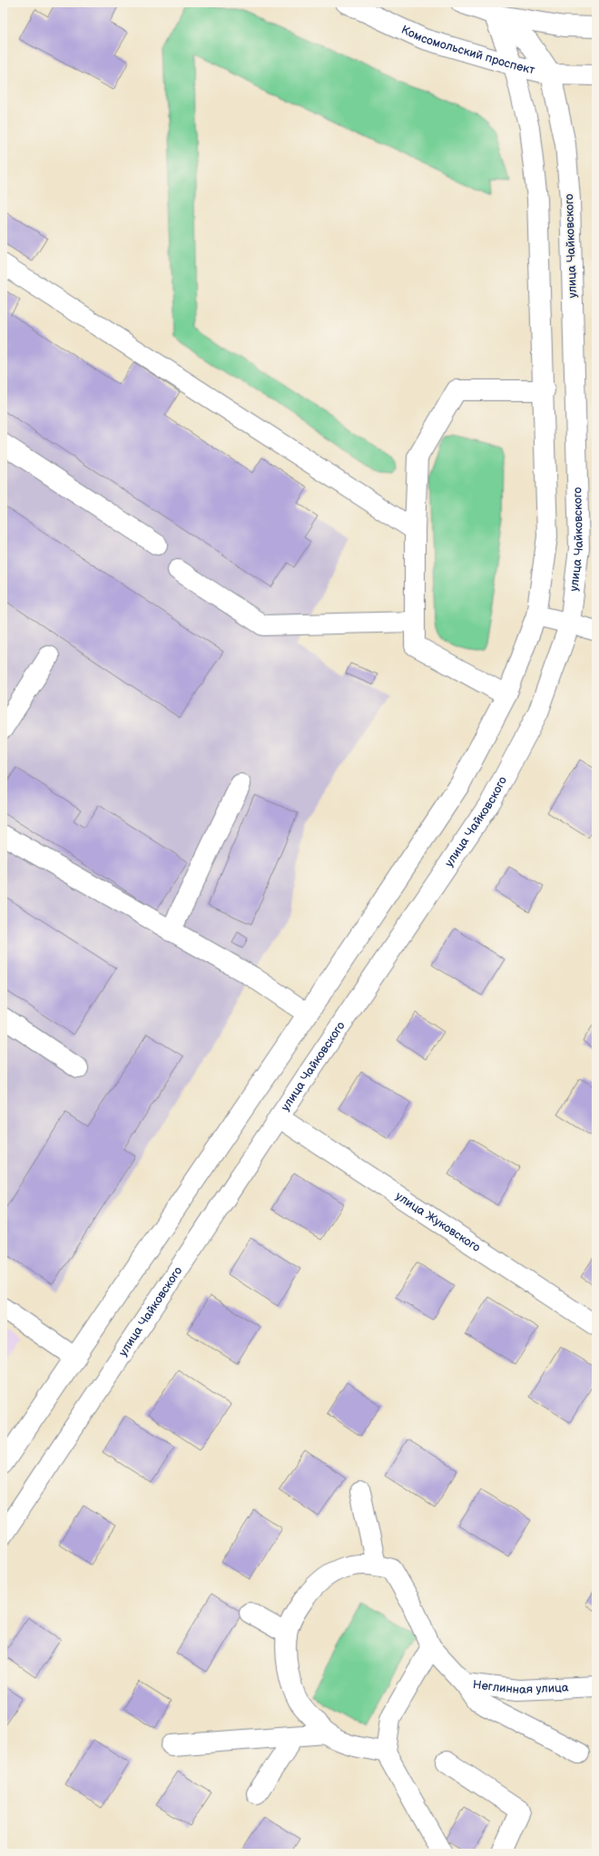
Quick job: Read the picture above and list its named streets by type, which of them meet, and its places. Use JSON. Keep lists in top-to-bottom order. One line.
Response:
{"streets":{"main road":["Комсомольский проспект","улица Чайковского","улица Жуковского","Неглинная улица"]},"crossings":[["Комсомольский проспект","улица Чайковского"],["улица Чайковского","улица Жуковского"]]}
